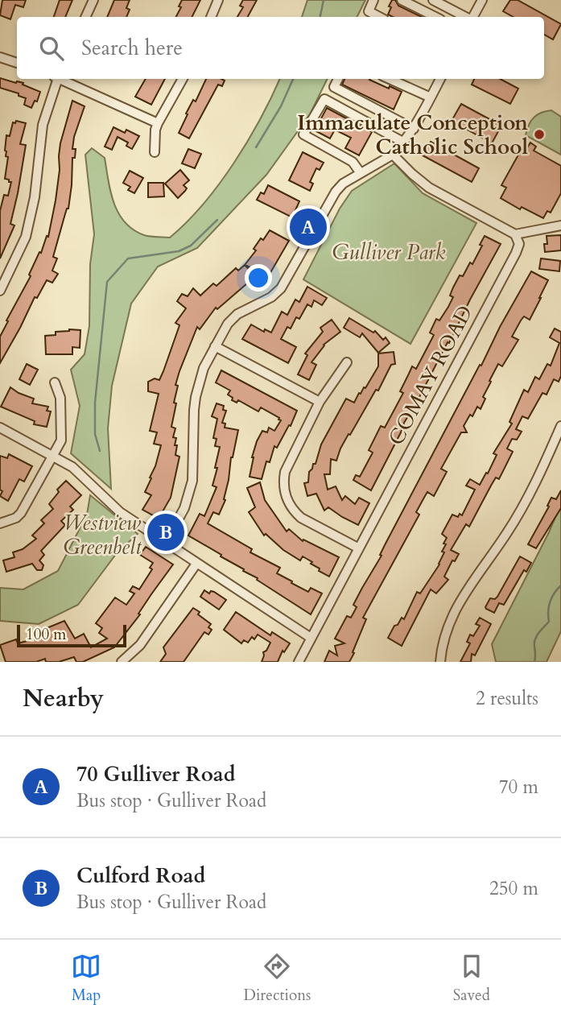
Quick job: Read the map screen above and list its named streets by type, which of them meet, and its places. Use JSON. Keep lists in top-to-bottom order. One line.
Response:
{"streets":{"street":["COMAY ROAD"]},"parks":["Gulliver Park","Westview Greenbelt"],"places":["Immaculate Conception Catholic School"],"scale_bar":"100 m","page":{"search":"Search here","pins":["A","B"],"scale":"100 m","heading":["Nearby","2 results"],"list":[{"mark":"A","name":"70 Gulliver Road","note":"Bus stop · Gulliver Road","value":"70 m"},{"mark":"B","name":"Culford Road","note":"Bus stop · Gulliver Road","value":"250 m"}],"nav":["Map","Directions","Saved"]}}
